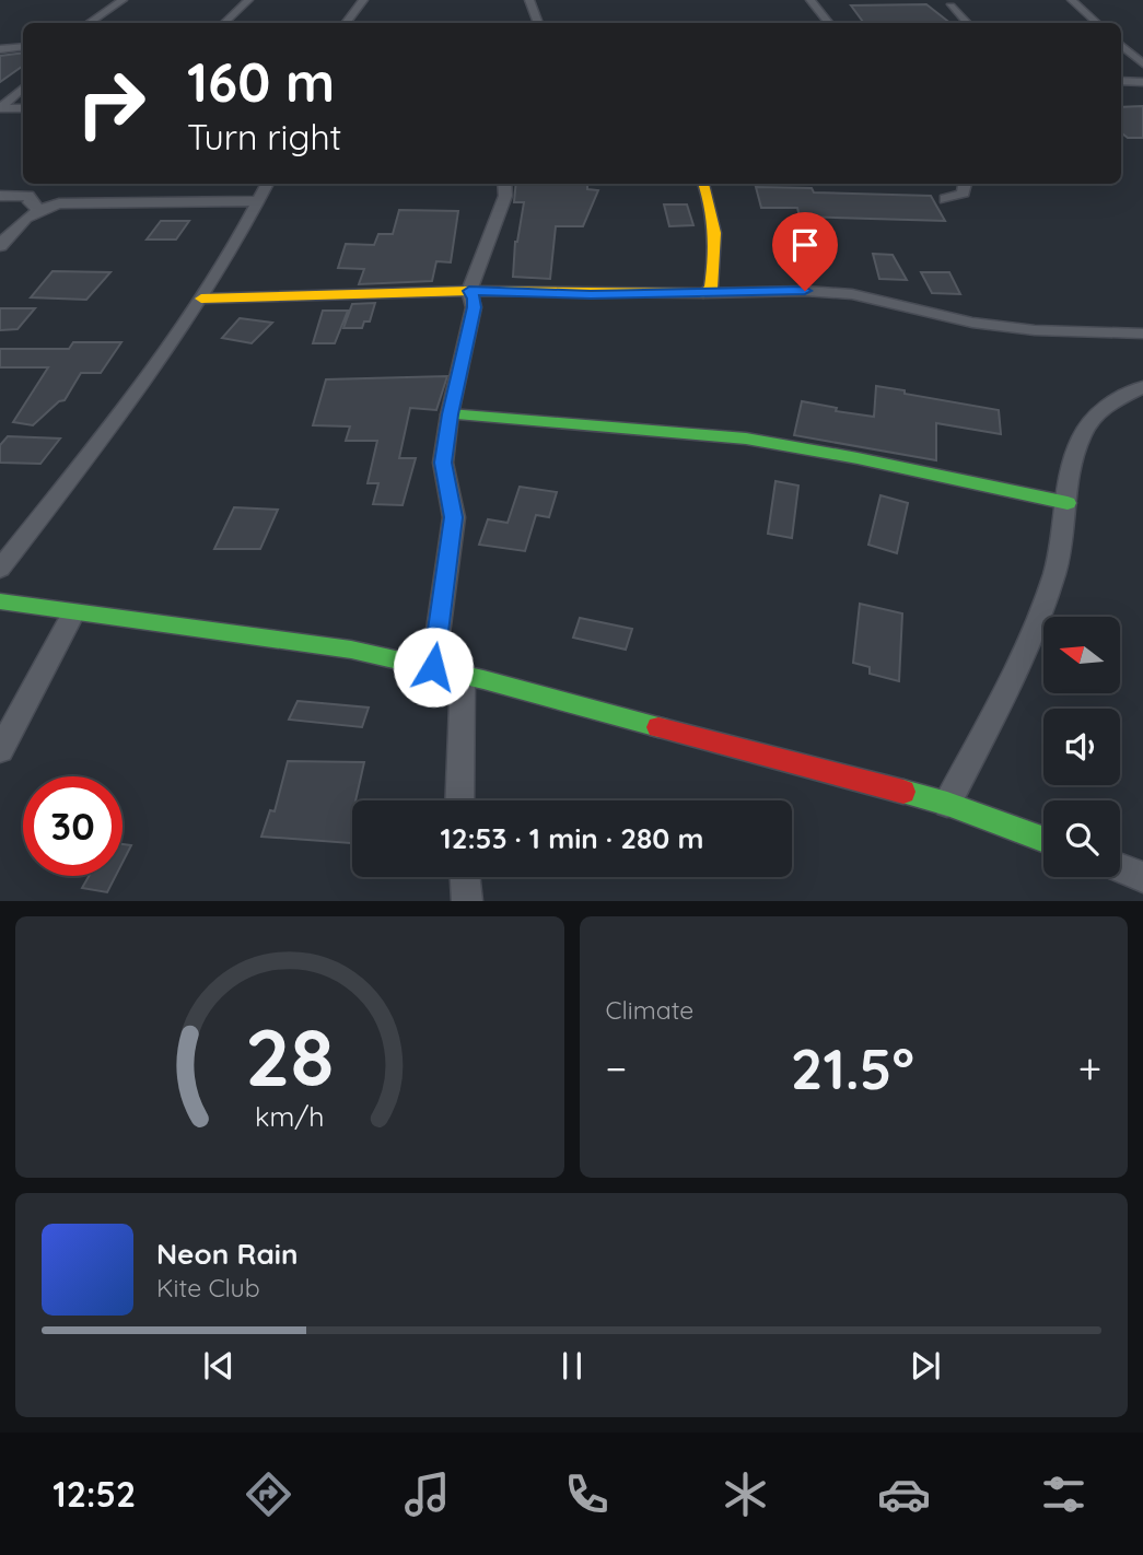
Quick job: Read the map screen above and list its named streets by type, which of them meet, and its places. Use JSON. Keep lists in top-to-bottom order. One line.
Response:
{"north":"left","page":{"turn":["160 m","Turn right"],"limit":"30","trip":"12:53 · 1 min · 280 m","tile":"Climate","heat":["−","21.5°","+"],"song":["Neon Rain","Kite Club"],"tabs":"12:52","gauge":["28","km/h"]}}
